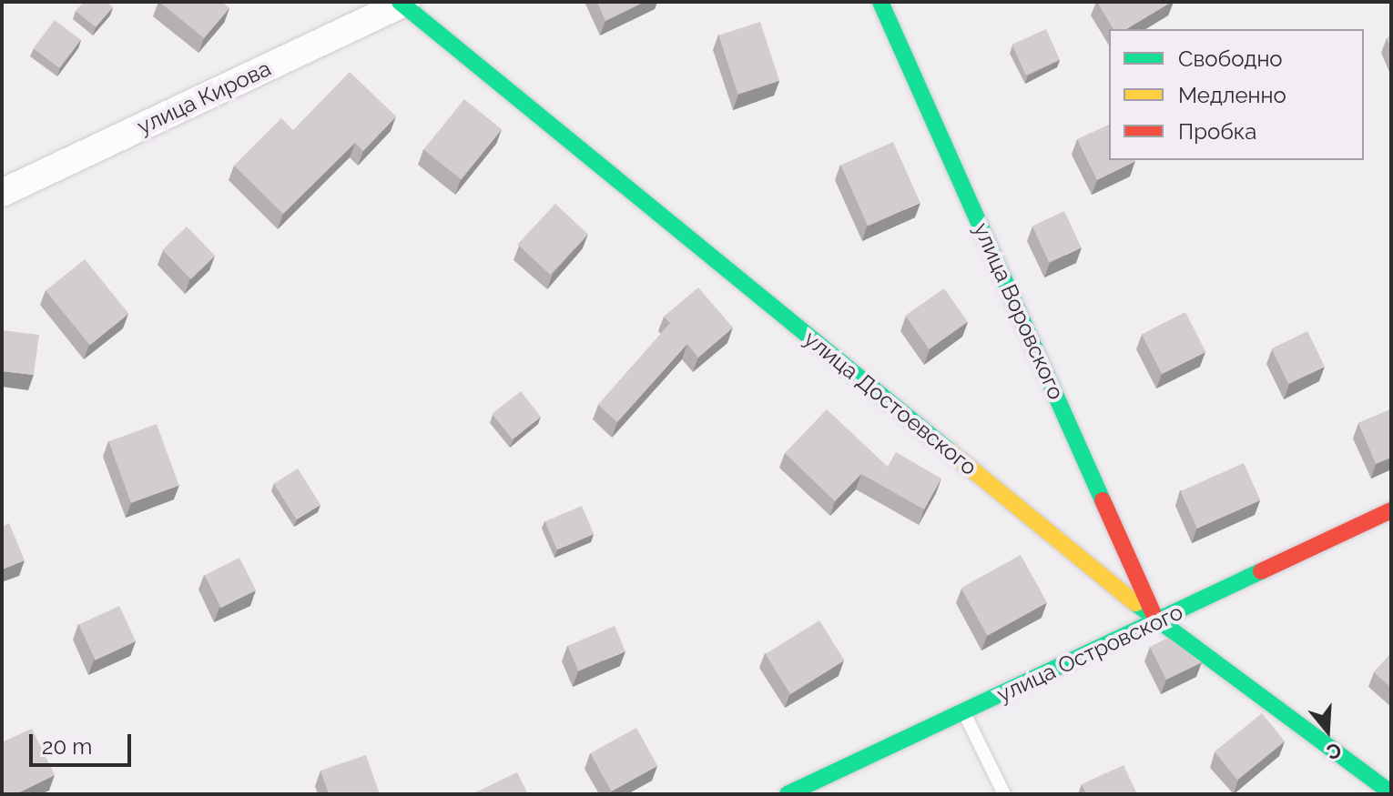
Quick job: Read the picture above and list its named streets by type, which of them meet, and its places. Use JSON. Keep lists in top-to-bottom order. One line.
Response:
{"streets":{"street":["улица Кирова","улица Воровского","улица Достоевского","улица Островского"]},"crossings":[["улица Кирова","улица Достоевского"],["улица Воровского","улица Достоевского"],["улица Воровского","улица Островского"],["улица Достоевского","улица Островского"]],"legend":["Свободно","Медленно","Пробка"],"scale_bar":"20 m","north":"bottom"}
